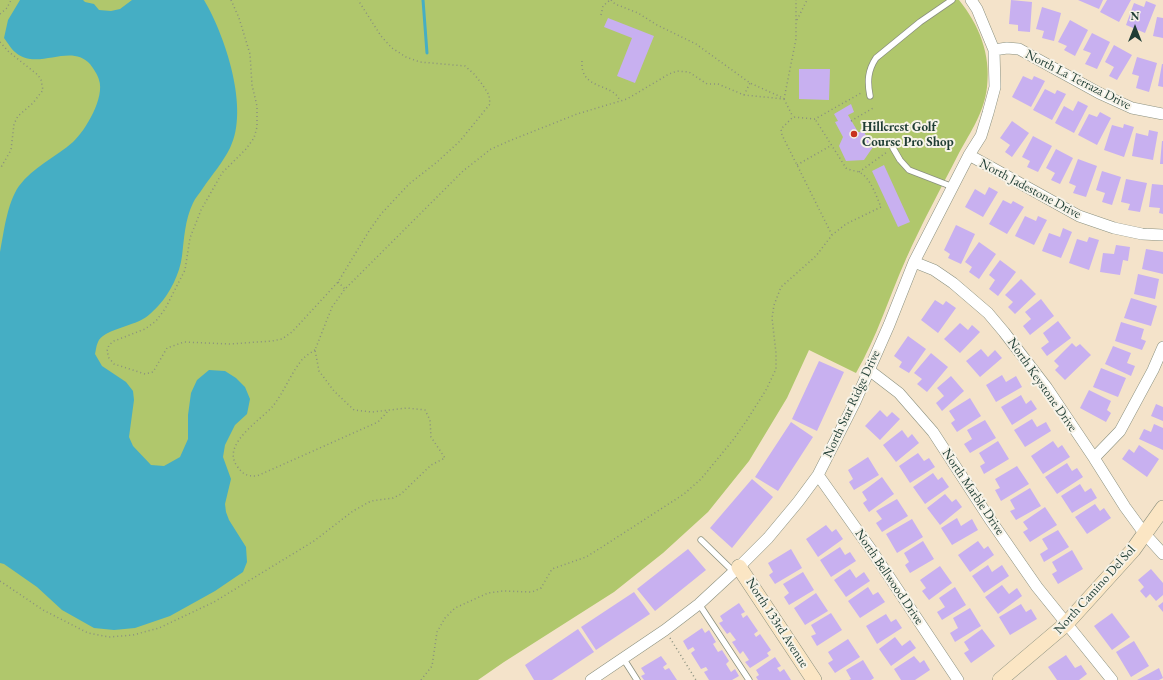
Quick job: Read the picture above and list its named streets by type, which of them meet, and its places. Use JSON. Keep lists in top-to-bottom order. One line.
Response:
{"streets":{"street":["North La Terraza Drive","North Jadestone Drive","North Keystone Drive","North Star Ridge Drive","North Marble Drive","North Bellwood Drive","North Camino Del Sol","North 133rd Avenue"]},"crossings":[["North La Terraza Drive","North Star Ridge Drive"],["North Jadestone Drive","North Star Ridge Drive"],["North Keystone Drive","North Star Ridge Drive"],["North Keystone Drive","North Camino Del Sol"],["North Star Ridge Drive","North Marble Drive"],["North Star Ridge Drive","North Bellwood Drive"],["North Star Ridge Drive","North 133rd Avenue"],["North Marble Drive","North Camino Del Sol"]],"places":["Hillcrest Golf Course Pro Shop"],"north":"top"}
